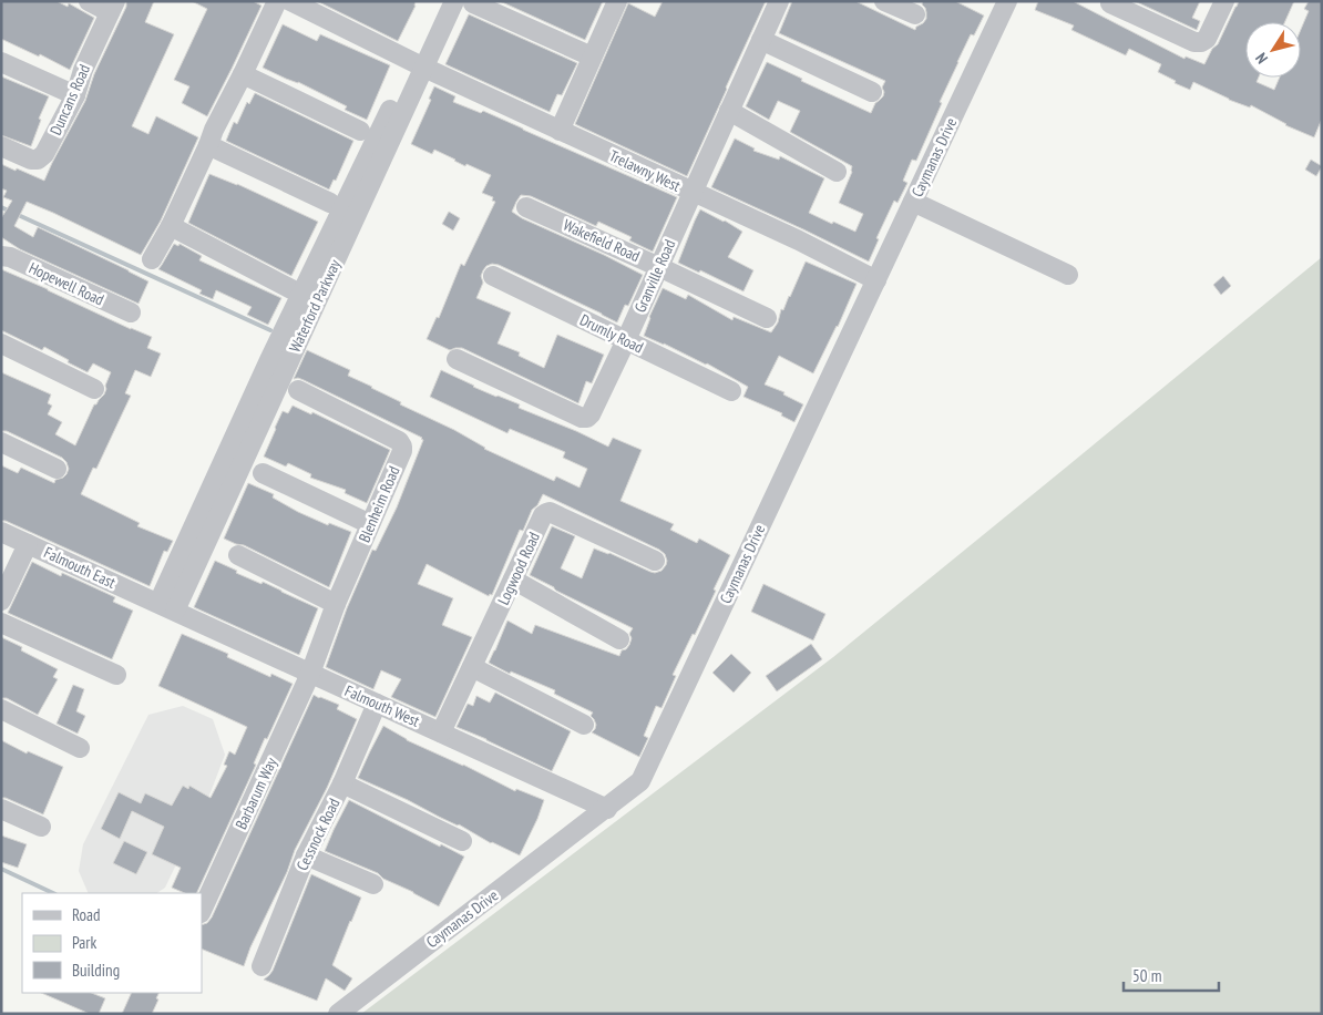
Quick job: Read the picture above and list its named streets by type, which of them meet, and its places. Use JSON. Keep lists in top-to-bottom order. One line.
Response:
{"streets":{"street":["Duncans Road","Caymanas Drive","Trelawny West","Wakefield Road","Granville Road","Hopewell Road","Waterford Parkway","Drumly Road","Blenheim Road","Falmouth East","Logwood Road","Falmouth West","Barbarum Way","Cessnock Road"]},"crossings":[["Caymanas Drive","Trelawny West"],["Caymanas Drive","Falmouth West"],["Trelawny West","Granville Road"],["Trelawny West","Waterford Parkway"],["Wakefield Road","Granville Road"],["Granville Road","Drumly Road"],["Waterford Parkway","Falmouth East"],["Waterford Parkway","Falmouth West"],["Blenheim Road","Falmouth West"],["Blenheim Road","Barbarum Way"],["Falmouth East","Falmouth West"],["Logwood Road","Falmouth West"],["Falmouth West","Barbarum Way"],["Falmouth West","Cessnock Road"]],"legend":["Road","Park","Building"],"scale_bar":"50 m","north":"bottom left"}
